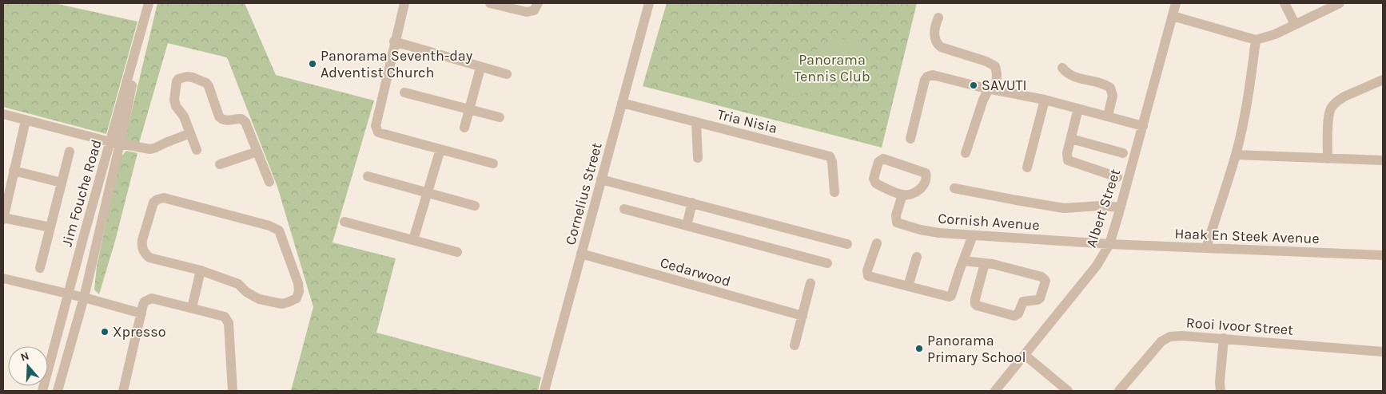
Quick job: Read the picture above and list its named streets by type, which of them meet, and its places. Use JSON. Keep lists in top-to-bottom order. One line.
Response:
{"streets":{"street":["Tria Nisia","Jim Fouche Road","Cornelius Street","Albert Street","Cornish Avenue","Haak En Steek Avenue","Cedarwood","Rooi Ivoor Street"]},"crossings":[["Tria Nisia","Cornelius Street"],["Cornelius Street","Cedarwood"],["Albert Street","Cornish Avenue"],["Albert Street","Haak En Steek Avenue"],["Cornish Avenue","Haak En Steek Avenue"]],"parks":["Panorama Tennis Club"],"places":["Panorama Seventh-day Adventist Church","SAVUTI","Xpresso","Panorama Primary School"],"north":"top"}
